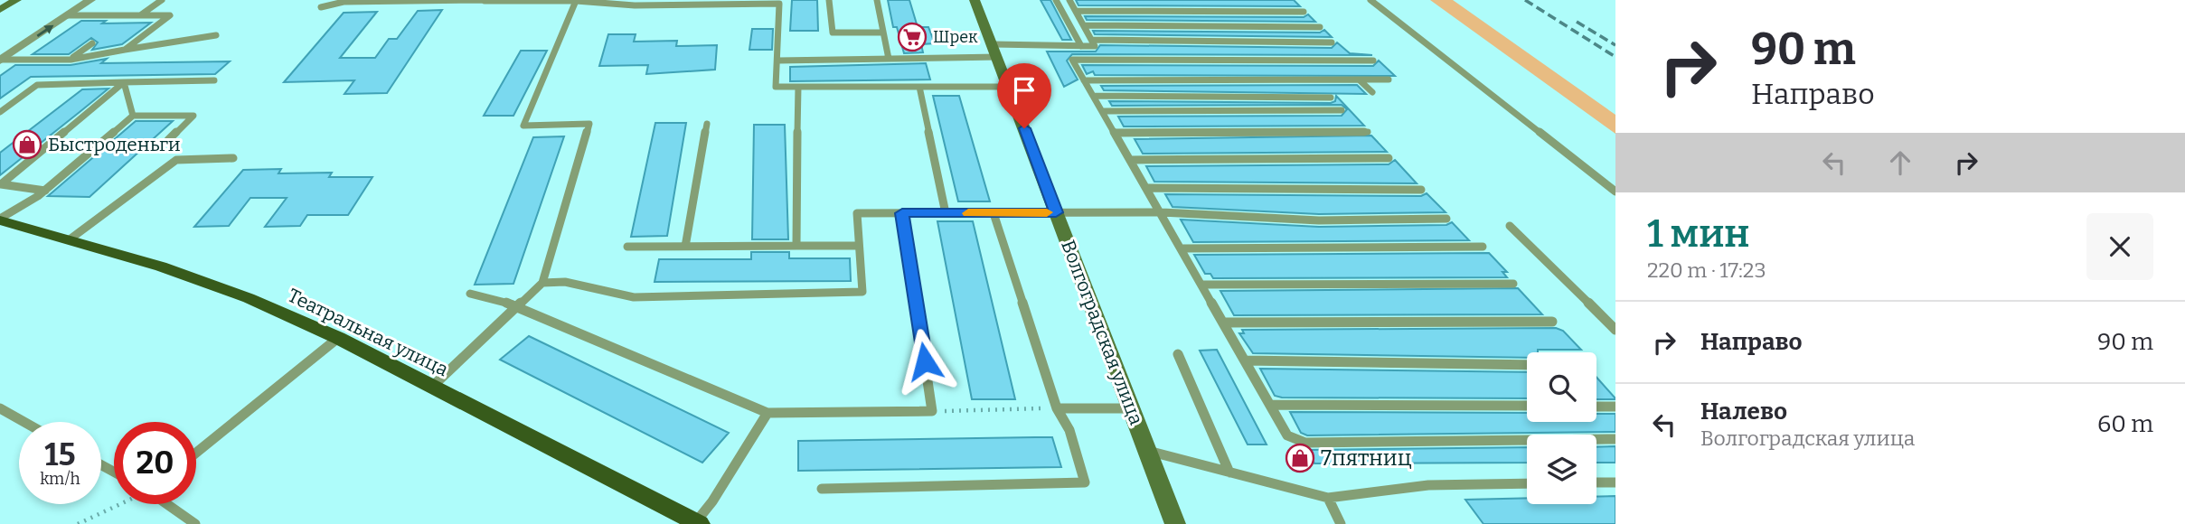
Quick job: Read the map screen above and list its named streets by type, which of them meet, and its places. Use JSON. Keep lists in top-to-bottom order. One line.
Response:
{"streets":{"main road":["Театральная улица","Волгоградская улица"]},"places":{"supermarket":["Шрек"],"shop":["Быстроденьги","7пятниц"]},"page":{"turn":["90 m","Направо"],"heading":["1 мин","220 m · 17:23"],"list":[{"name":"Направо","value":"90 m"},{"name":"Налево","note":"Волгоградская улица","value":"60 m"}],"speed":"15 km/h","limit":"20"}}
